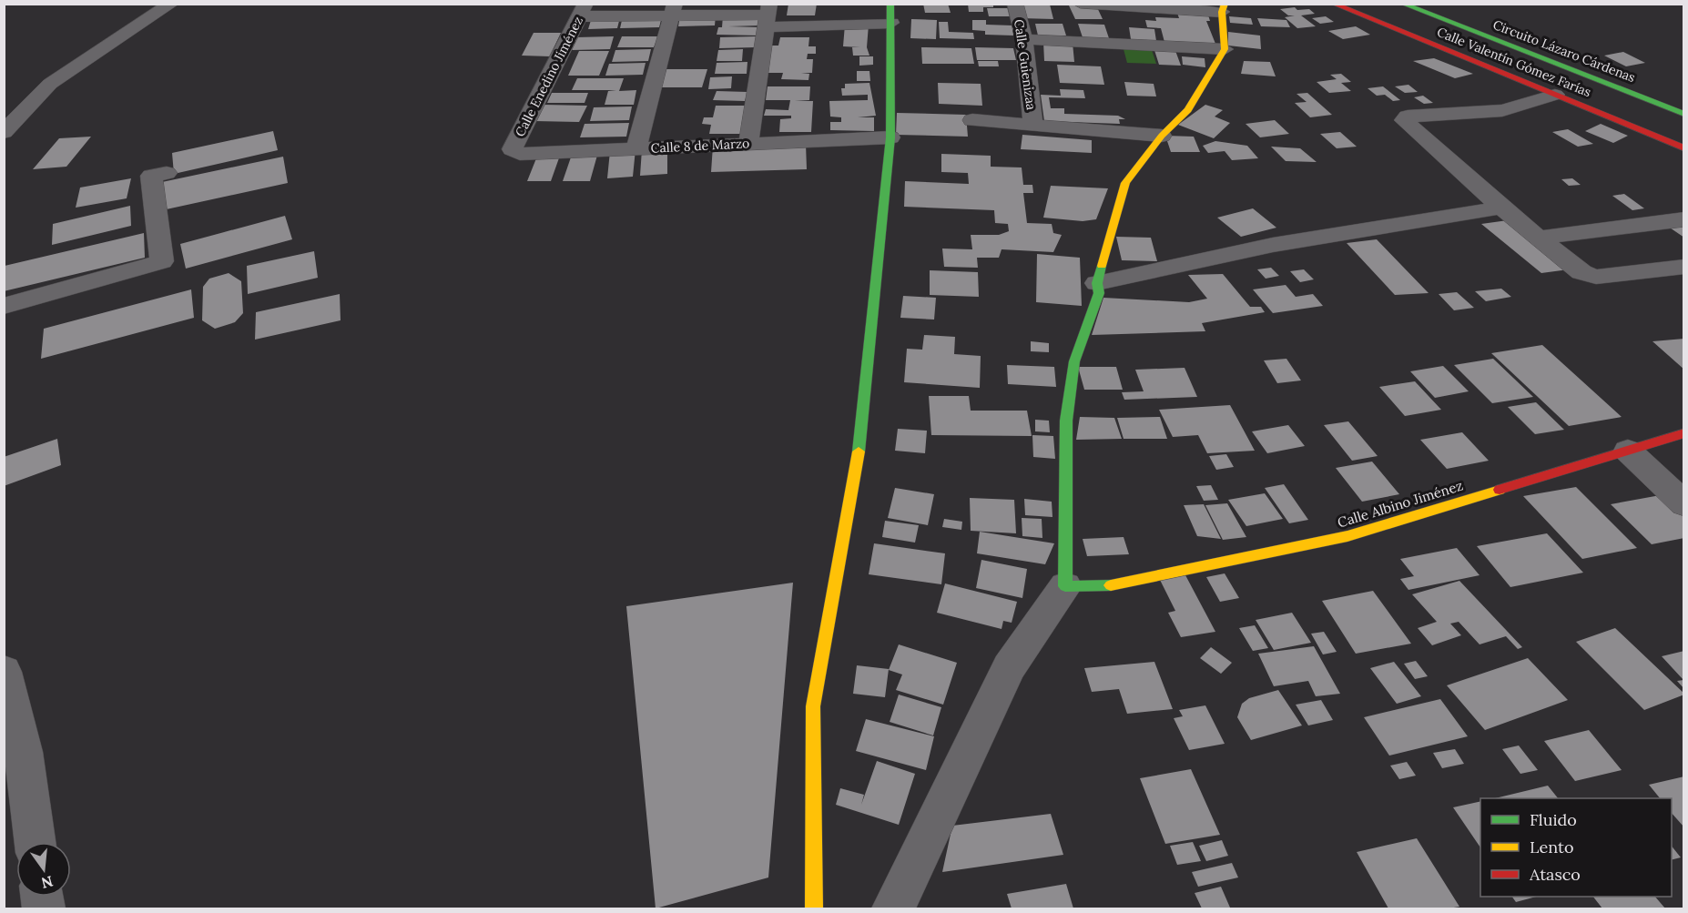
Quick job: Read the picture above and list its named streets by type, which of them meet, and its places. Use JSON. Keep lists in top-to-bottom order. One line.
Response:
{"streets":{"street":["Circuito Lázaro Cárdenas","Calle Valentín Gómez Farías","Calle Guienizaa","Calle Enedino Jiménez","Calle 8 de Marzo","Calle Albino Jiménez"]},"crossings":[["Calle Enedino Jiménez","Calle 8 de Marzo"]],"legend":["Fluido","Lento","Atasco"],"north":"bottom"}
